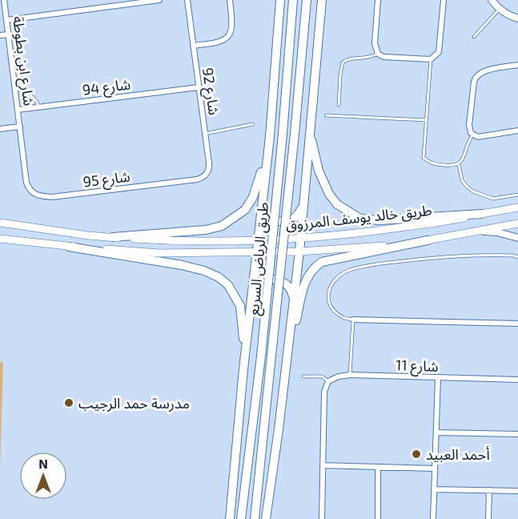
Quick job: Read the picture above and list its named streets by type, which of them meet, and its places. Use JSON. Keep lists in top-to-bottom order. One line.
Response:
{"streets":{"highway":["طريق الرياض السريع"],"main road":["طريق خالد يوسف المرزوق"],"street":["شارع ابن بطوطة","شارع 94","شارع 92","شارع 95","شارع 11"]},"crossings":[["شارع ابن بطوطة","شارع 94"],["شارع ابن بطوطة","شارع 95"],["شارع 94","شارع 92"],["شارع 92","شارع 95"]],"places":["مدرسة حمد الرجيب","أحمد العبيد"],"north":"top"}
